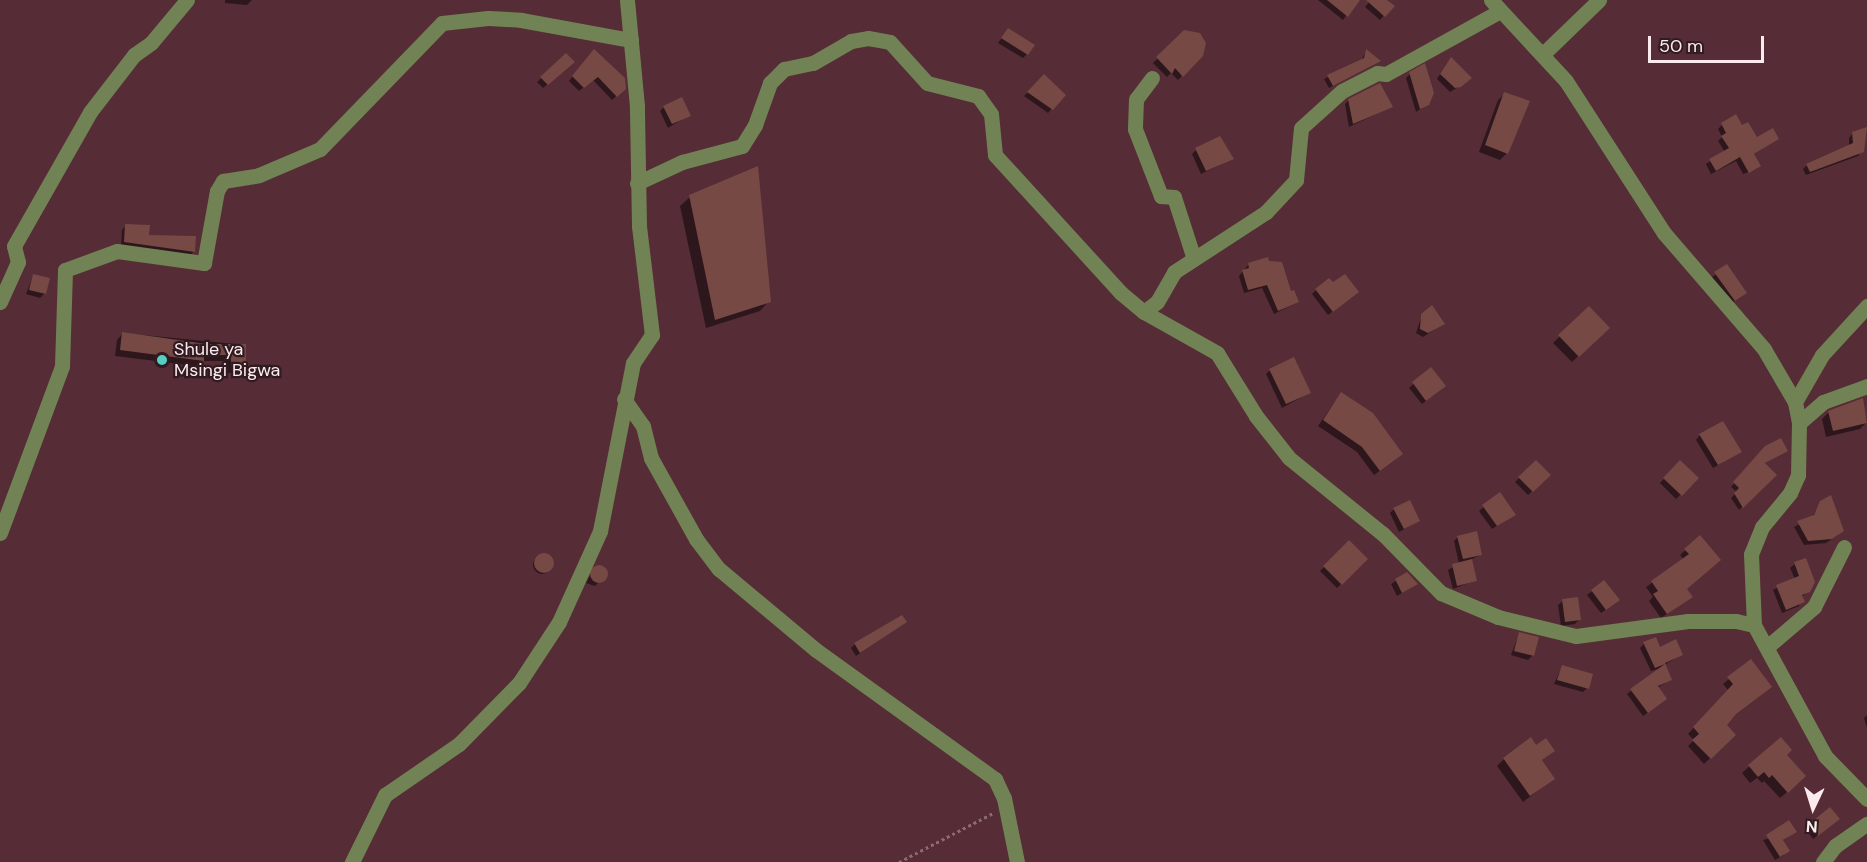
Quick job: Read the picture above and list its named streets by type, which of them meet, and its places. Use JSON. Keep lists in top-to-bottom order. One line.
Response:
{"places":["Shule ya Msingi Bigwa"],"scale_bar":"50 m","north":"bottom"}
